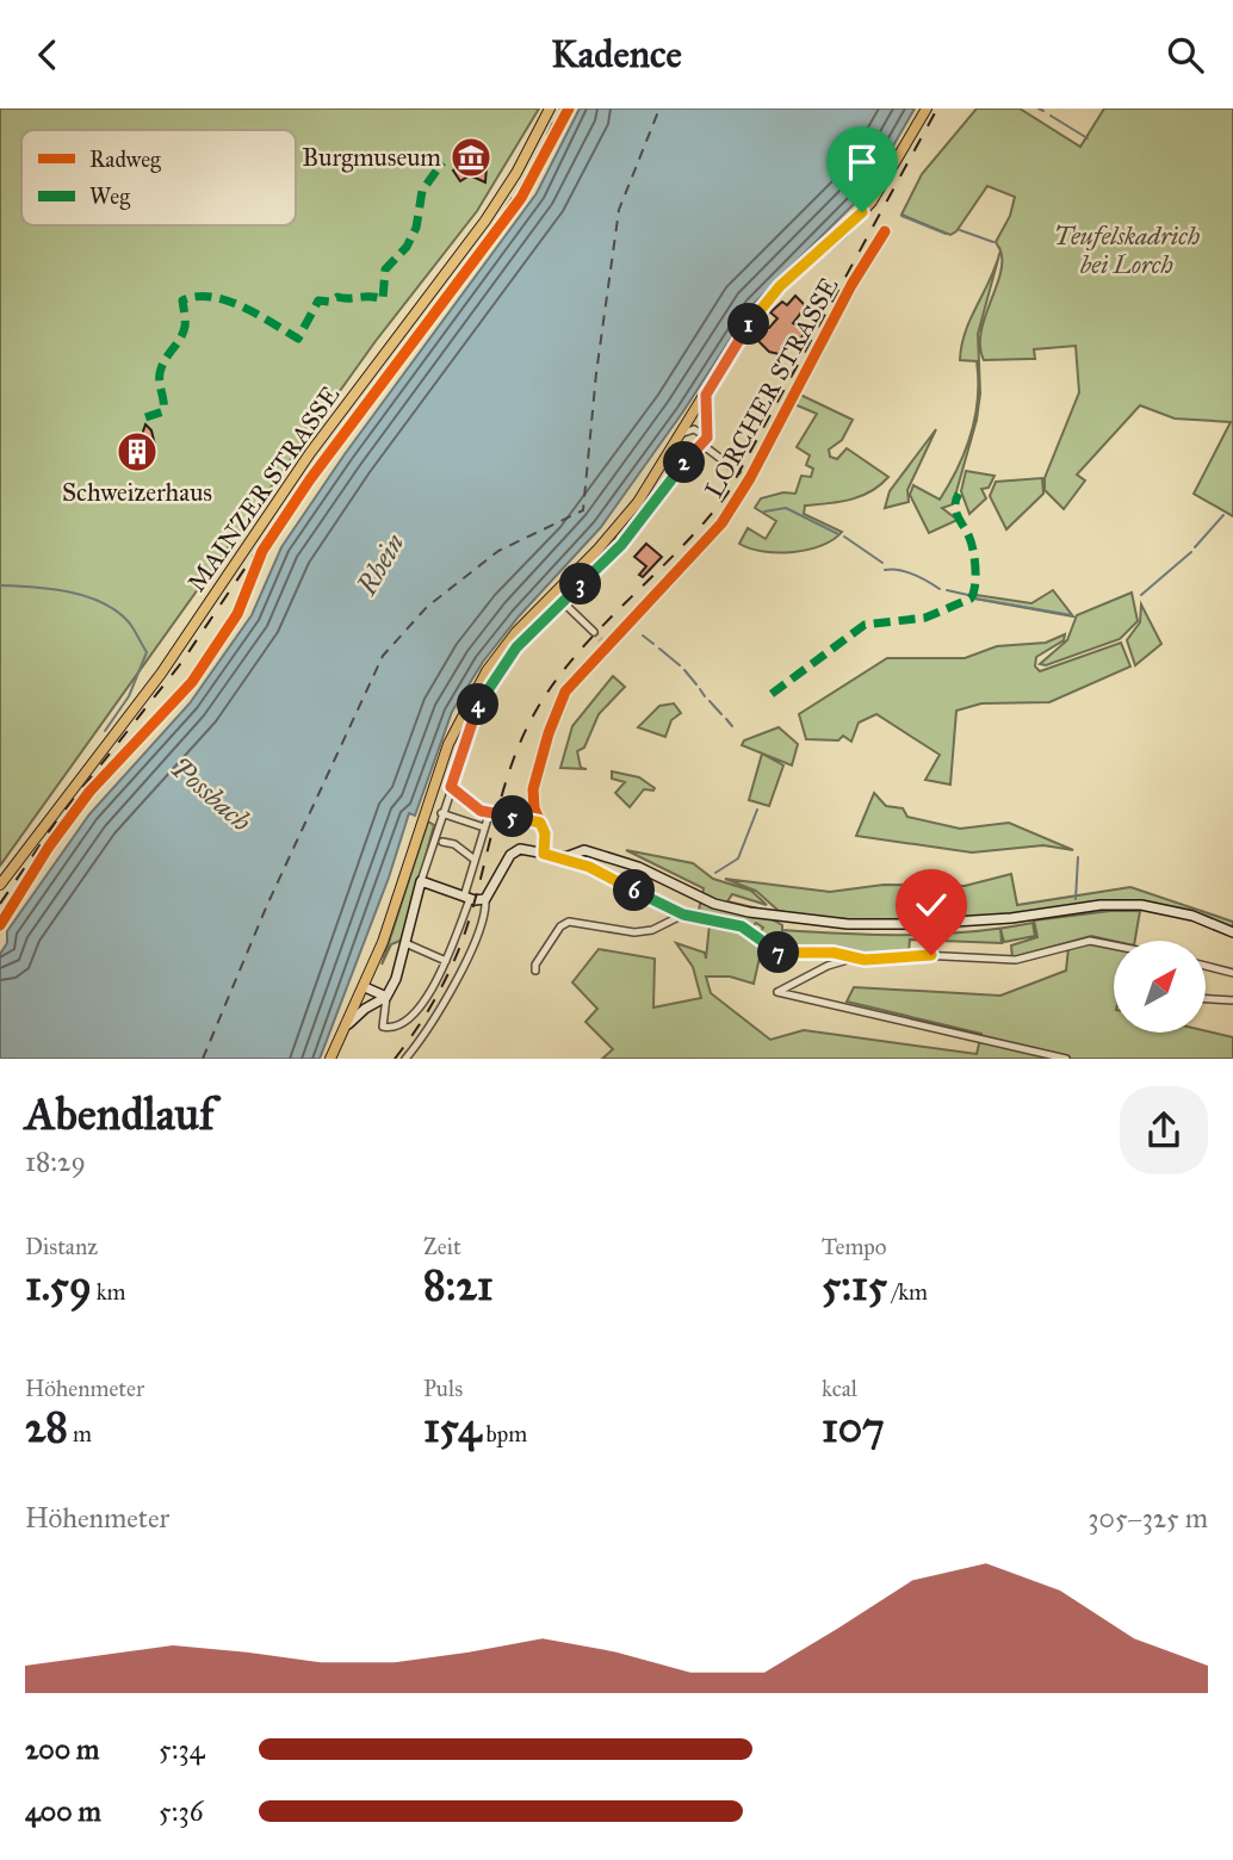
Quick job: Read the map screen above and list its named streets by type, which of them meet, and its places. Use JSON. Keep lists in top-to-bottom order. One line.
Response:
{"streets":{"main road":["MAINZER STRASSE"],"street":["LORCHER STRASSE"]},"water":["Rhein","Possbach"],"parks":["Teufelskadrich bei Lorch"],"places":{"museum":["Burgmuseum"],"building":["Schweizerhaus"]},"legend":["Radweg","Weg"],"north":"top right","page":{"header":"Kadence","pins":["1","2","3","4","5","6","7"],"heading":["Abendlauf","18:29"],"stats":[["Distanz","1.59 km"],["Zeit","8:21"],["Tempo","5:15 /km"],["Höhenmeter","28 m"],["Puls","154 bpm"],["kcal","107"]],"chart":["Höhenmeter","305–325 m"],"list":[{"name":"200 m","note":"5:34"},{"name":"400 m","note":"5:36"}]}}
